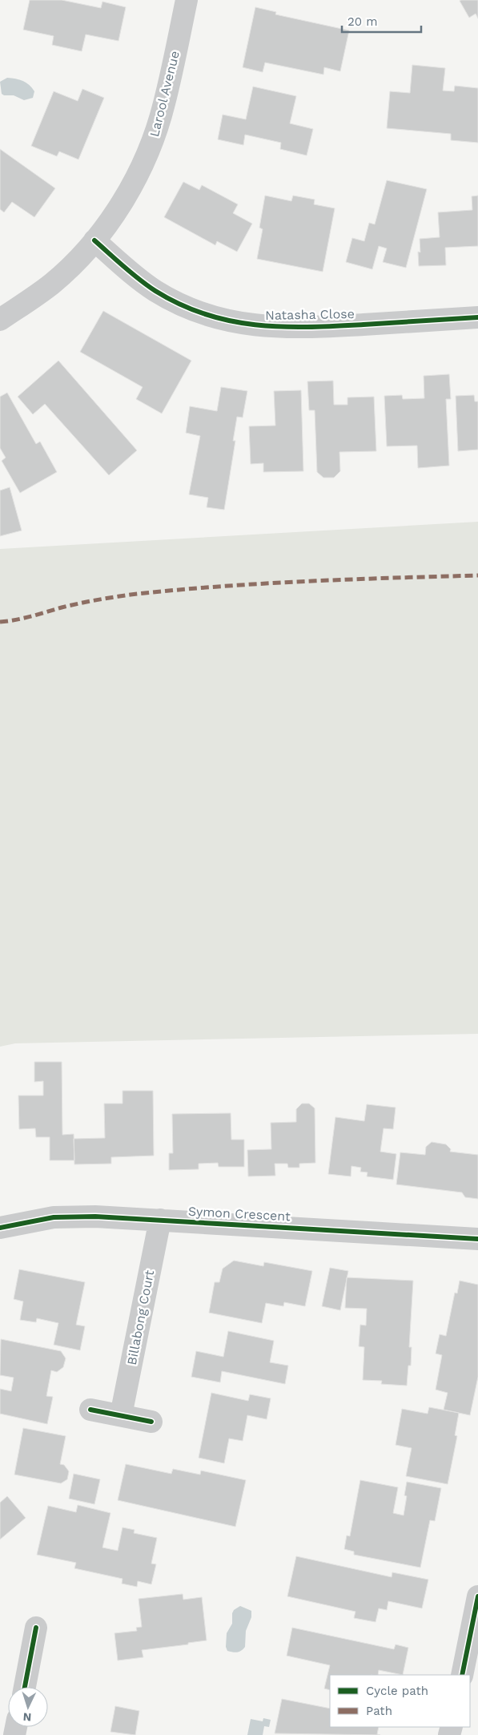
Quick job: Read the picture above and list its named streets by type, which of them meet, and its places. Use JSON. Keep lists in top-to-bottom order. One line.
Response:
{"streets":{"street":["Larool Avenue","Natasha Close","Symon Crescent","Billabong Court"]},"crossings":[["Larool Avenue","Natasha Close"],["Symon Crescent","Billabong Court"]],"legend":["Cycle path","Path"],"scale_bar":"20 m","north":"bottom"}
